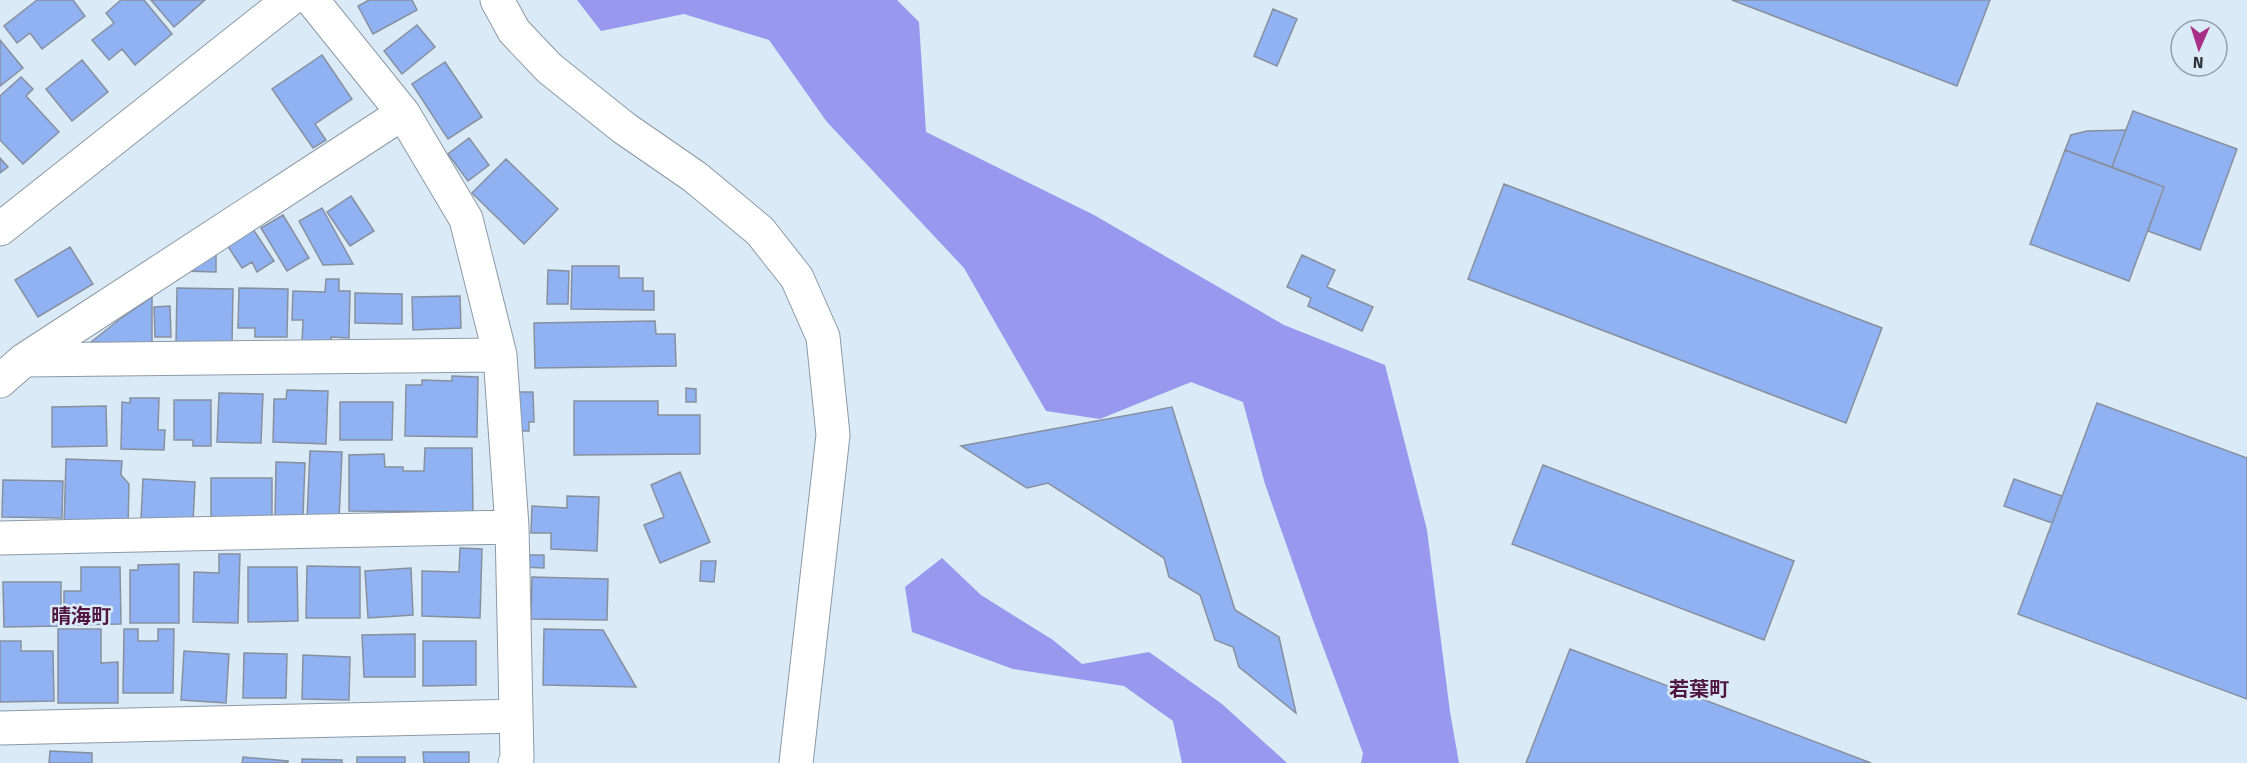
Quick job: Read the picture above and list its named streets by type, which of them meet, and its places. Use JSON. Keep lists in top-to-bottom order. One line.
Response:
{"districts":["晴海町","若葉町"],"north":"bottom"}
